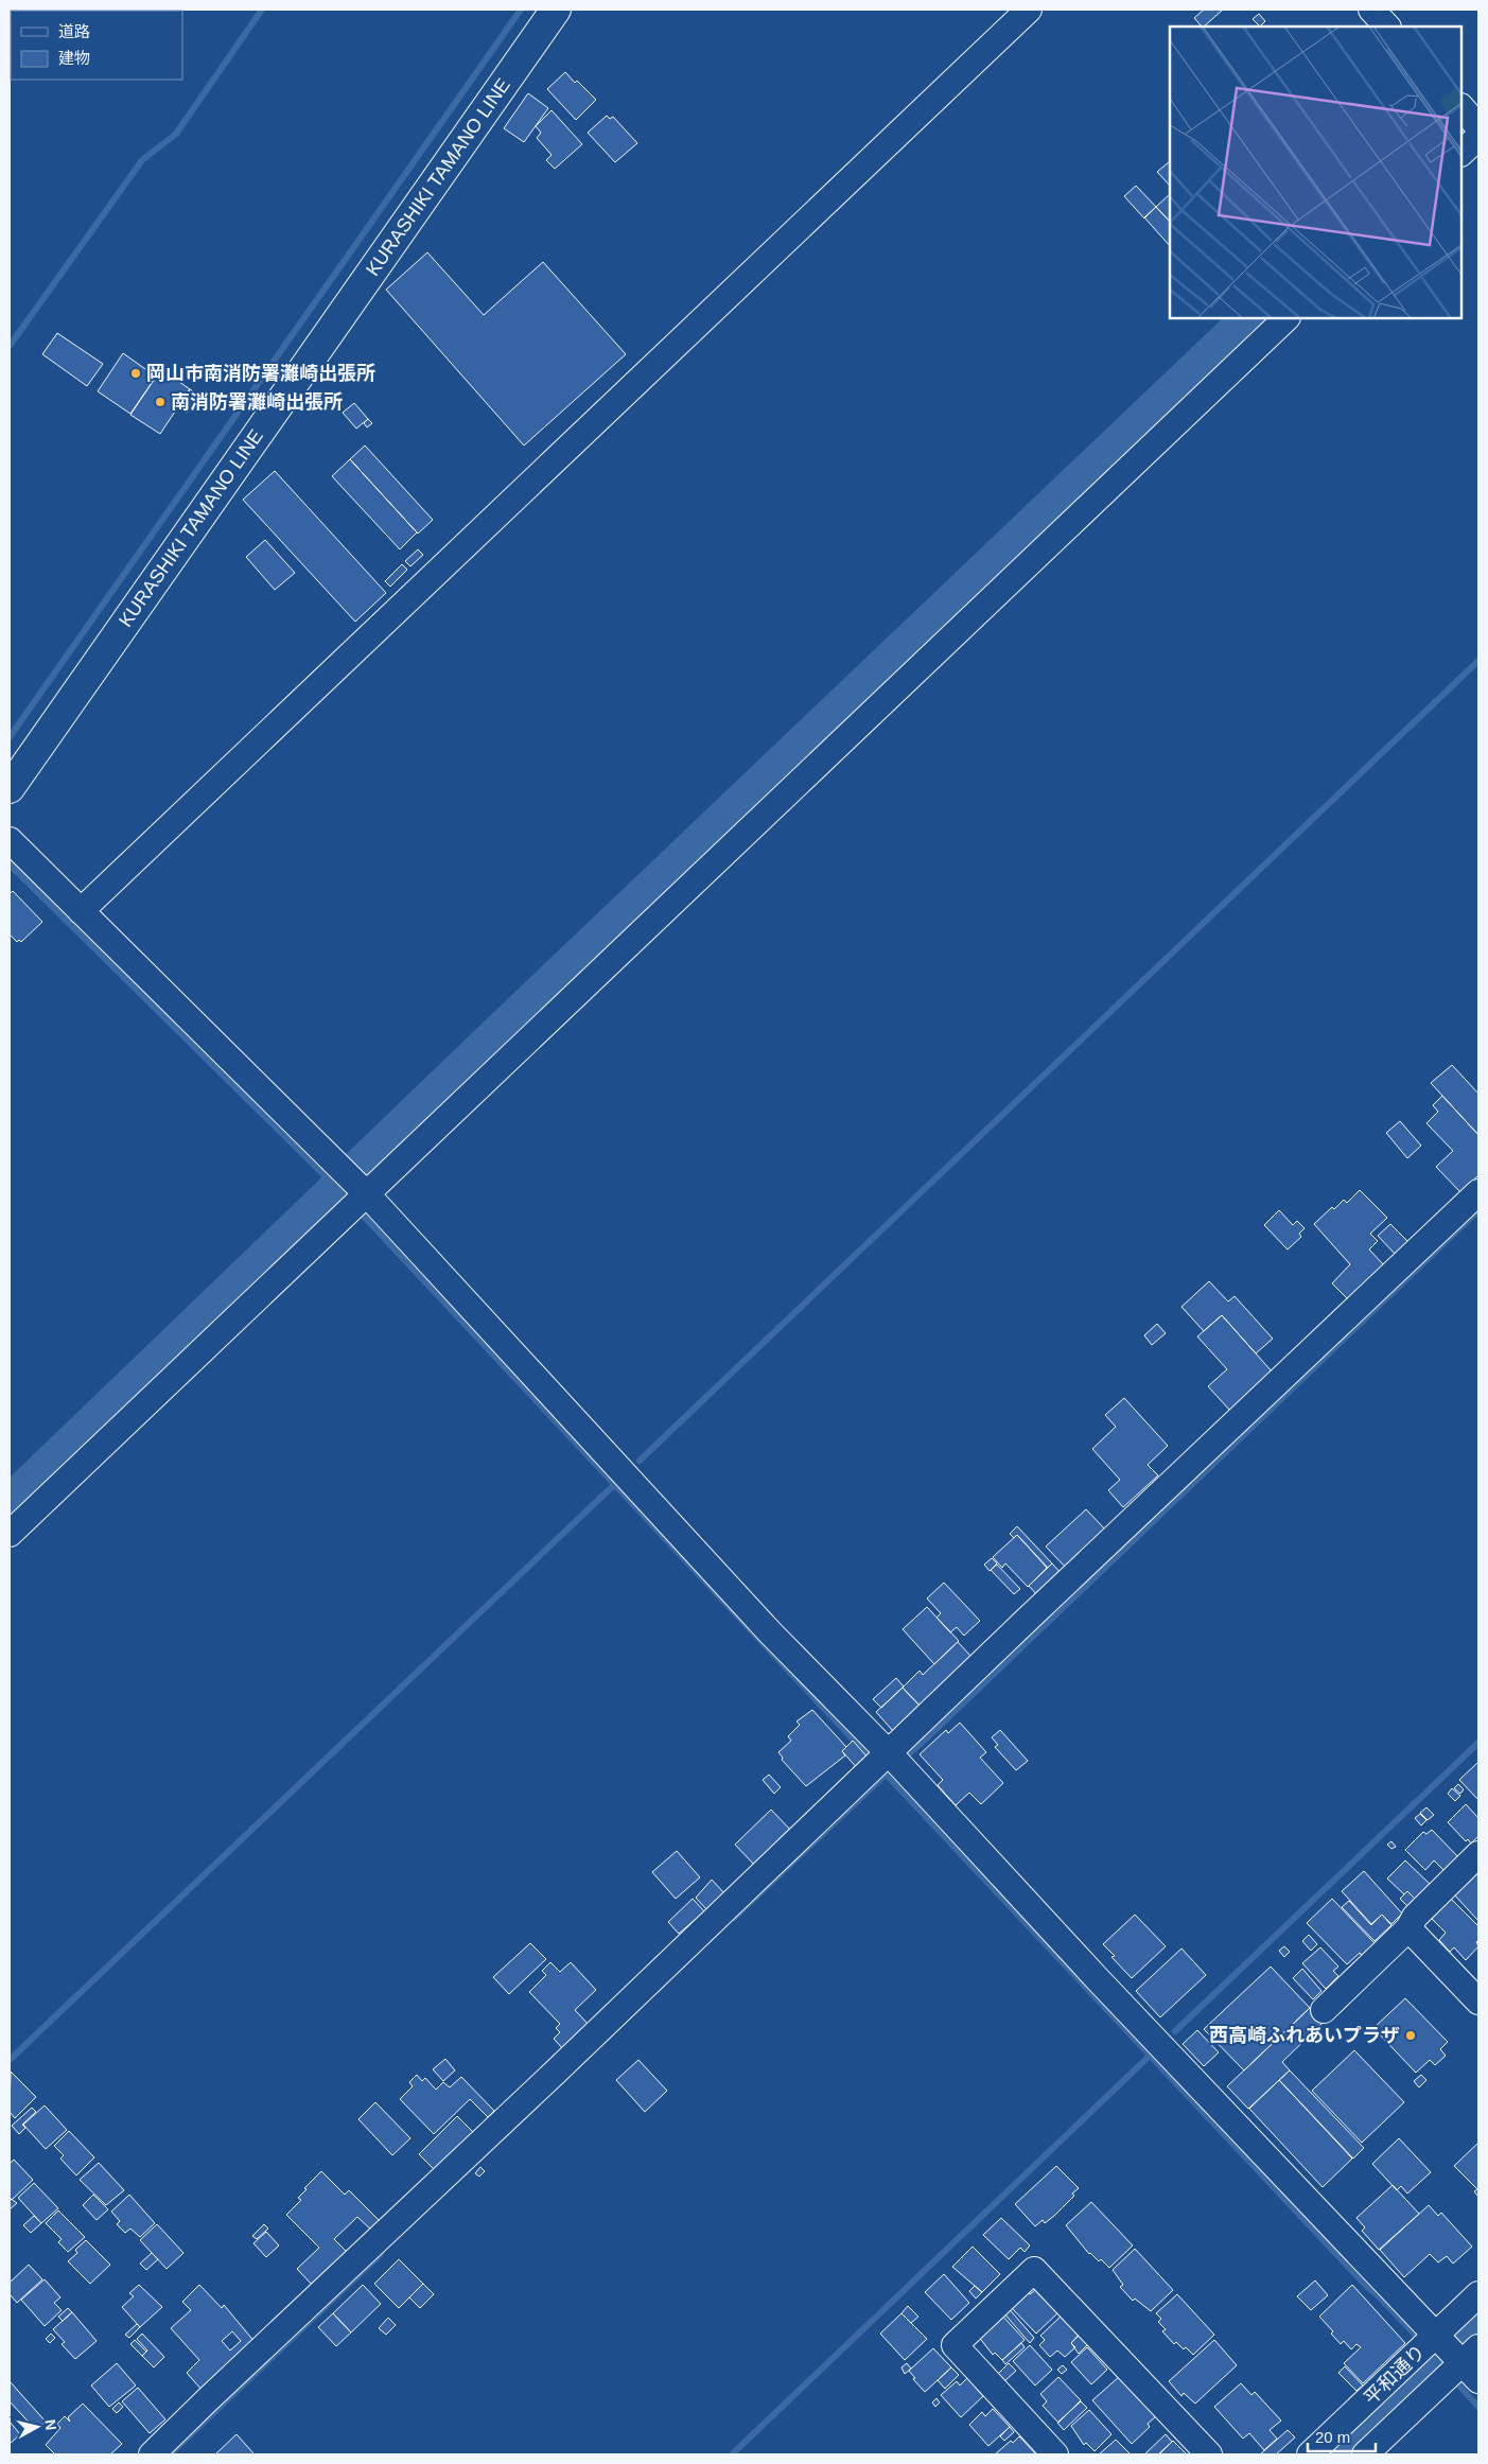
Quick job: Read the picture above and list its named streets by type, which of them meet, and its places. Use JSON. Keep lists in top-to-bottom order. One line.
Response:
{"streets":{"main road":["KURASHIKI TAMANO LINE"],"street":["平和通り"]},"places":["岡山市南消防署灘崎出張所","南消防署灘崎出張所","西高崎ふれあいプラザ"],"legend":["道路","建物"],"scale_bar":"20 m","north":"right"}
